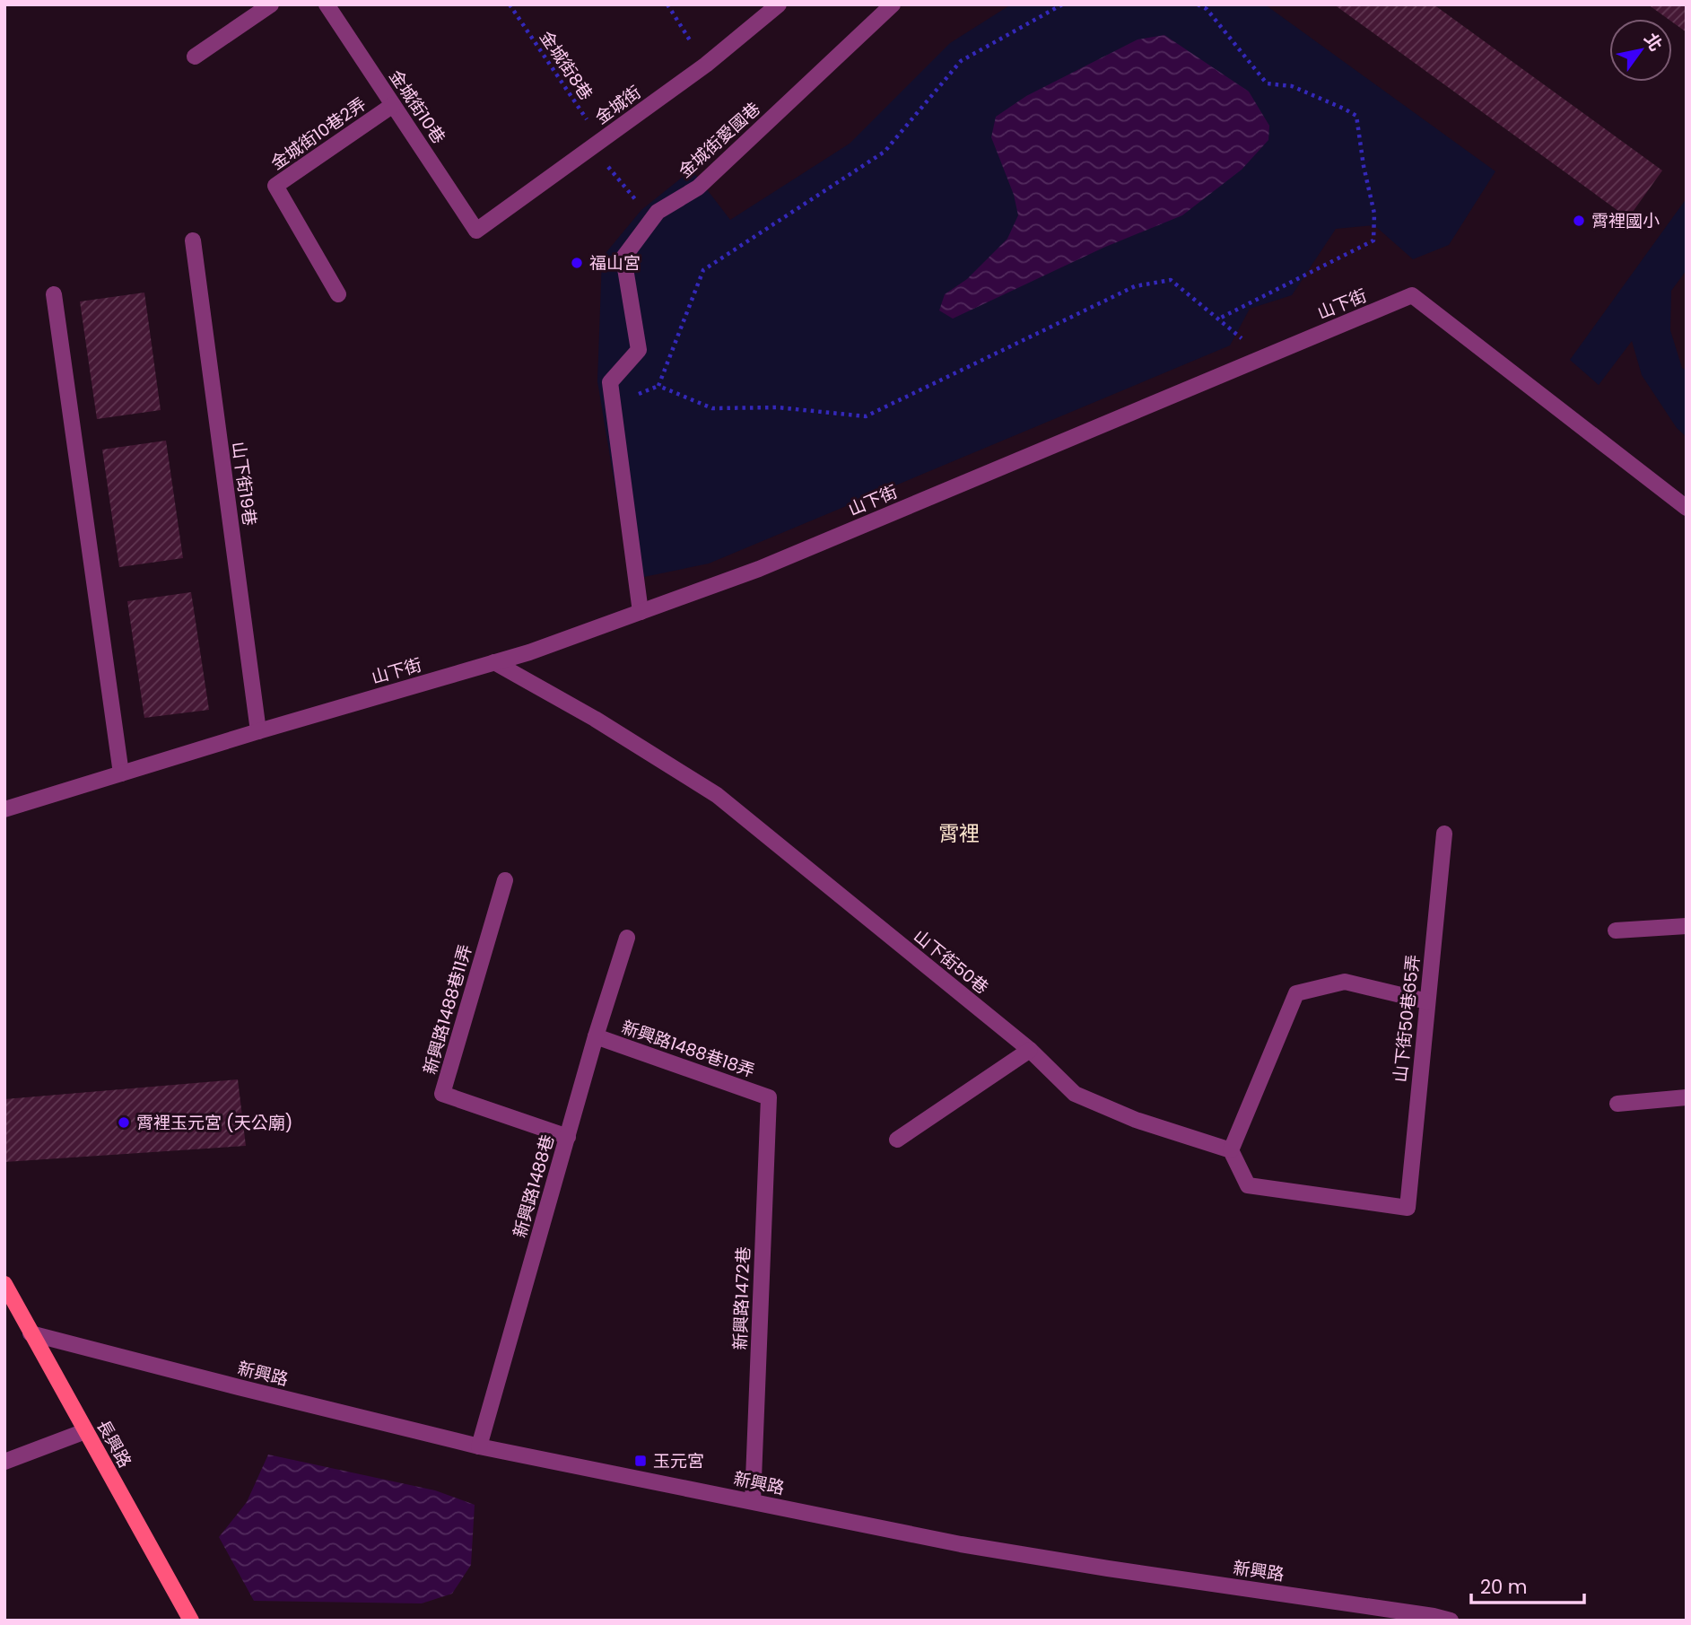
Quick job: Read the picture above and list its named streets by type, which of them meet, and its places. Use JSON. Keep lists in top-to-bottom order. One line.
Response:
{"streets":{"main road":["長興路"],"street":["金城街","金城街10巷","金城街10巷2弄","金城街愛國巷","山下街","山下街19巷","山下街50巷","新興路1488巷11弄","山下街50巷65弄","新興路1488巷18弄","新興路1488巷","新興路1472巷","新興路"],"path":["金城街8巷"]},"crossings":[["金城街8巷","金城街"],["金城街8巷","金城街愛國巷"],["金城街","金城街10巷"],["金城街10巷","金城街10巷2弄"],["金城街愛國巷","山下街"],["山下街","山下街19巷"],["山下街","山下街50巷"],["山下街50巷","山下街50巷65弄"],["新興路1488巷11弄","新興路1488巷"],["新興路1488巷18弄","新興路1488巷"],["新興路1488巷18弄","新興路1472巷"],["新興路1488巷","新興路"],["新興路1472巷","新興路"],["新興路","長興路"]],"districts":["霄裡"],"places":{"other":["霄裡國小","福山宮","霄裡玉元宮 (天公廟)"],"transit":["玉元宮"]},"scale_bar":"20 m","north":"top right"}
